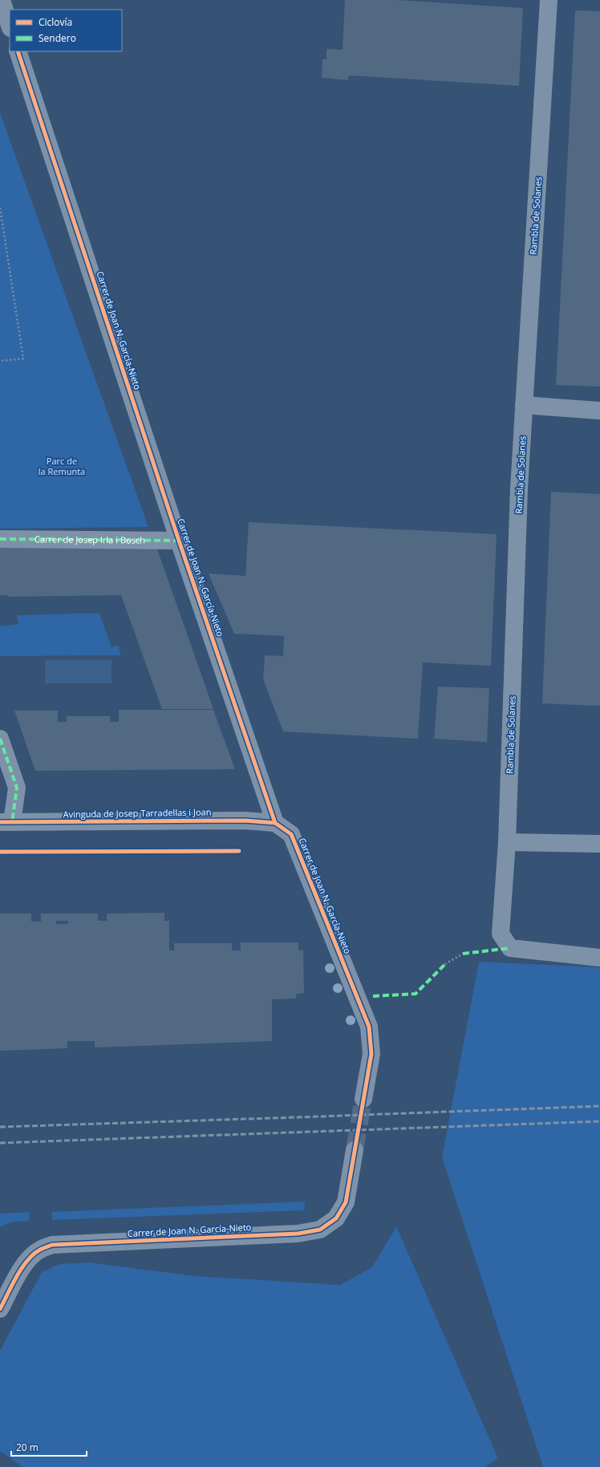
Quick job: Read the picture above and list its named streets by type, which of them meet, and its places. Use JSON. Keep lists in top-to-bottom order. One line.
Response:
{"streets":{"street":["Rambla de Solanes","Carrer de Joan N. García-Nieto","Carrer de Josep Irla i Bosch","Avinguda de Josep Tarradellas i Joan"]},"crossings":[["Carrer de Joan N. García-Nieto","Carrer de Josep Irla i Bosch"],["Carrer de Joan N. García-Nieto","Avinguda de Josep Tarradellas i Joan"]],"parks":["Parc de la Remunta"],"legend":["Ciclovía","Sendero"],"scale_bar":"20 m"}
